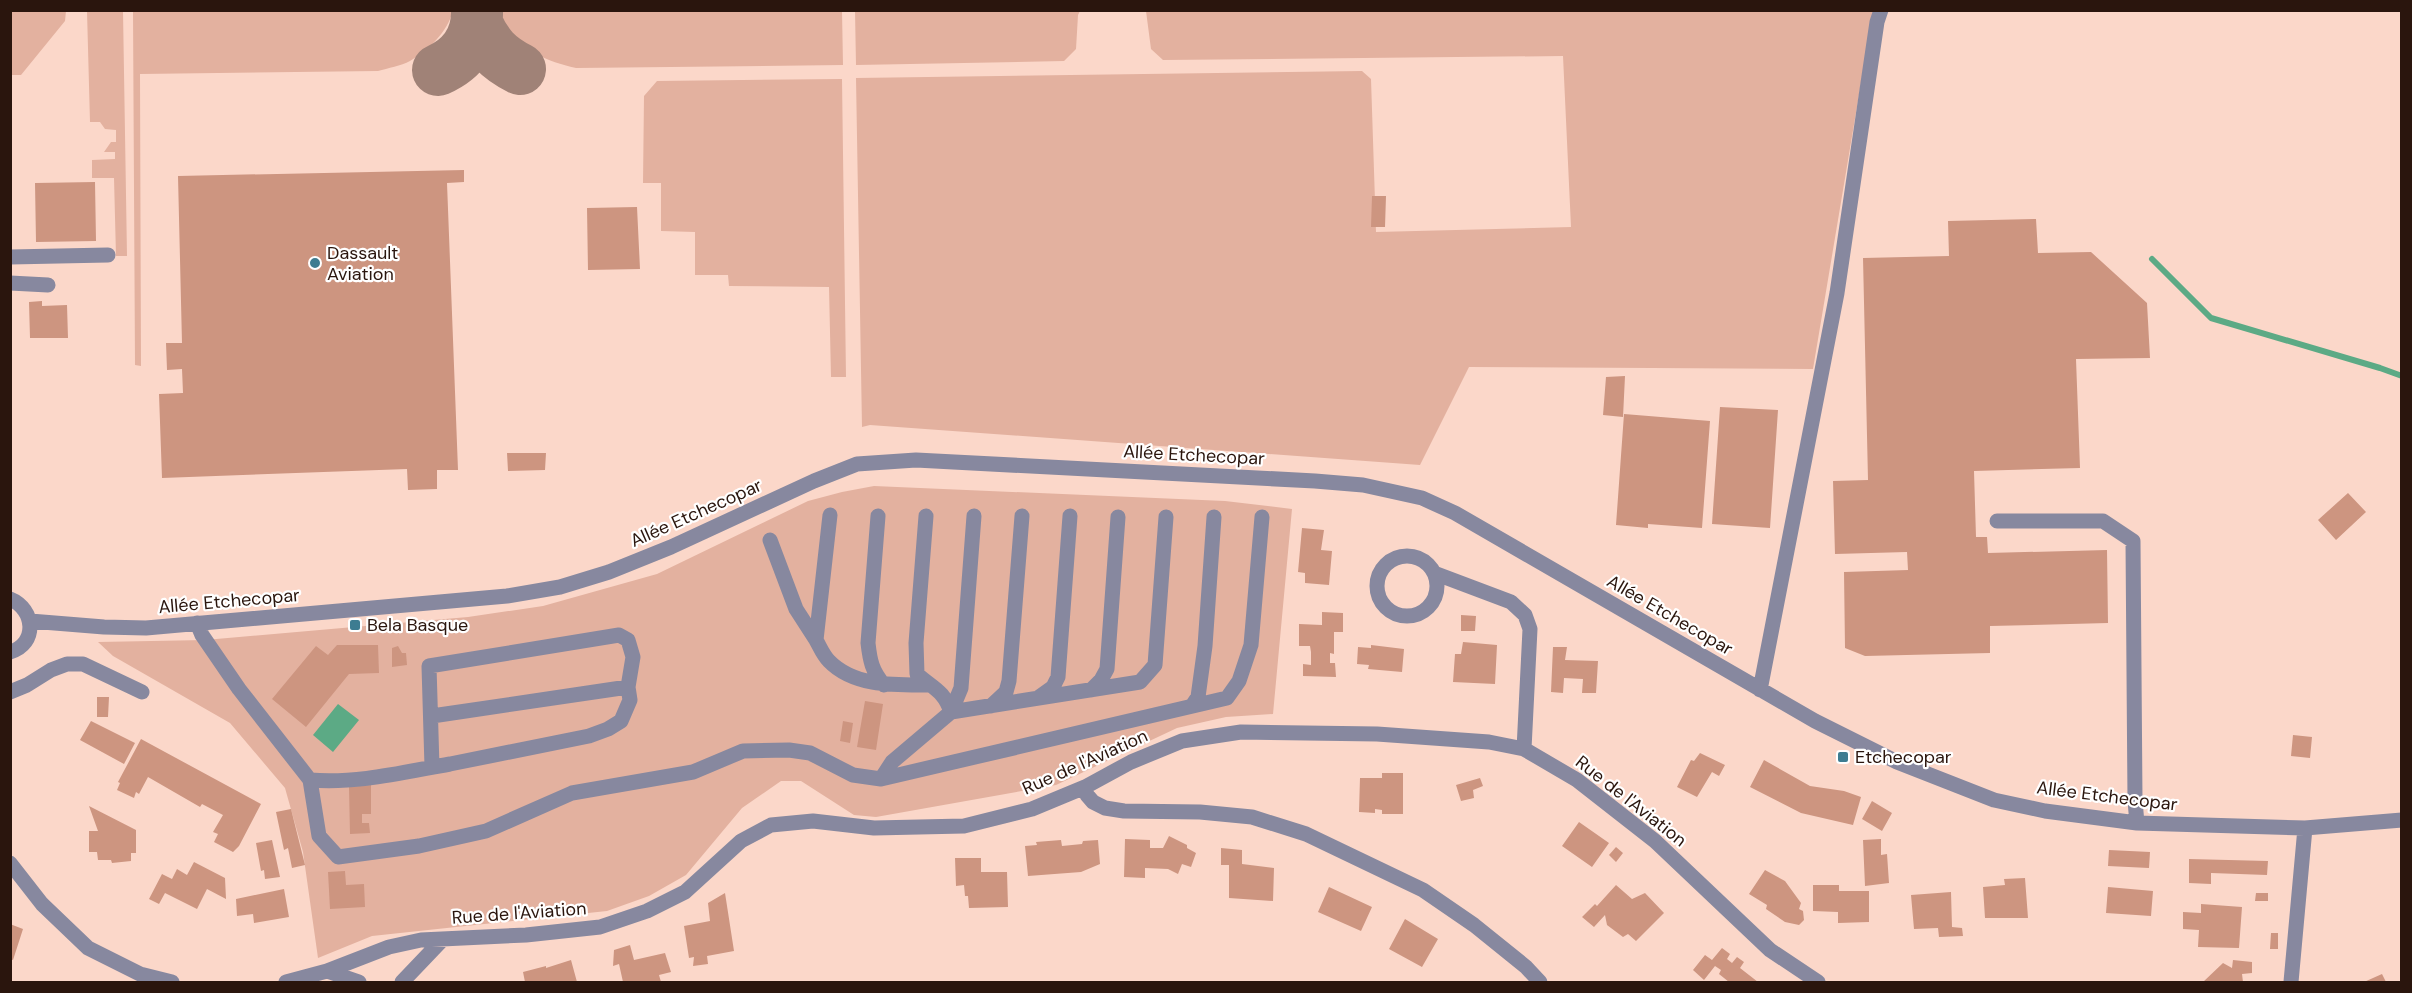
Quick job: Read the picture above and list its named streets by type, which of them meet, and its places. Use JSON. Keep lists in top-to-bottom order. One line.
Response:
{"streets":{"street":["Allée Etchecopar","Rue de l'Aviation"]},"places":{"other":["Dassault Aviation"],"transit":["Bela Basque","Etchecopar"]}}
